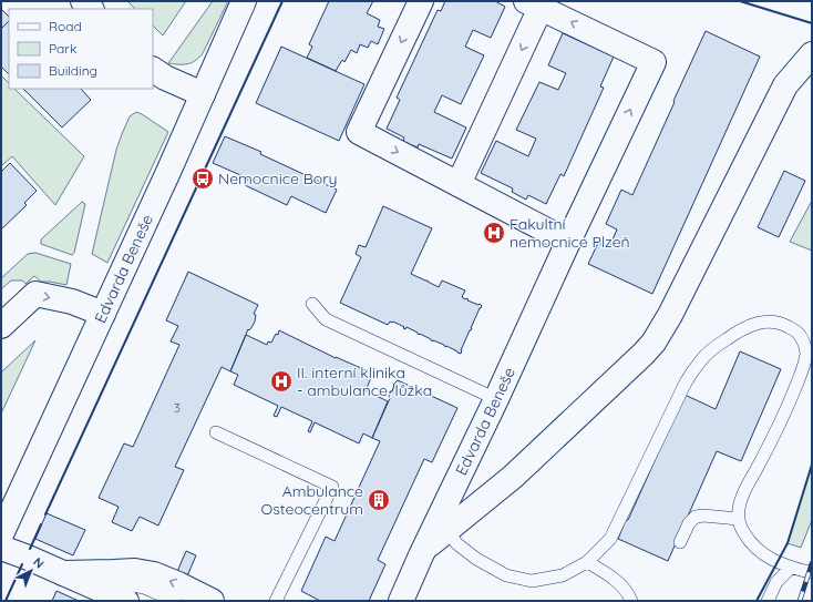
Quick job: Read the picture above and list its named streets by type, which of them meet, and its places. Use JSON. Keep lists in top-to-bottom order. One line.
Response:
{"streets":{"street":["Edvarda Beneše"]},"places":{"bus stop":["Nemocnice Bory"],"hospital":["Fakultní nemocnice Plzeň","II. interní klinika - ambulance, lůžka"],"building":["Ambulance Osteocentrum"]},"house_numbers":["3"],"legend":["Road","Park","Building"],"north":"top right"}
